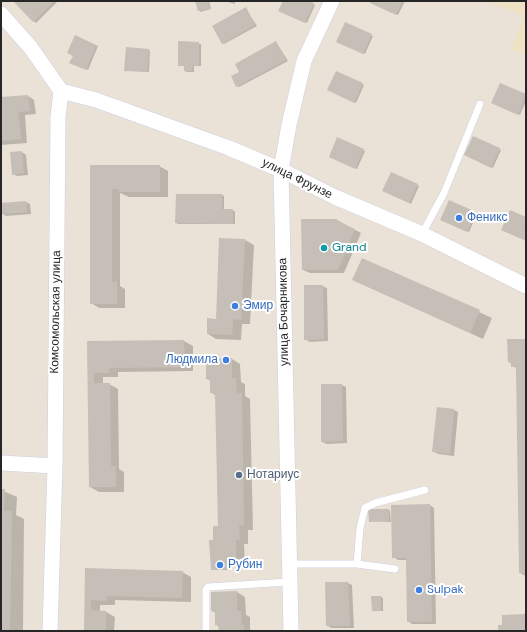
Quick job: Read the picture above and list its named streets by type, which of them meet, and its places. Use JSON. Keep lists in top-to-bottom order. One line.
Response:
{"streets":{"street":["улица Фрунзе","Комсомольская улица","улица Бочарникова"]},"crossings":[["улица Фрунзе","Комсомольская улица"],["улица Фрунзе","улица Бочарникова"]],"places":["Феникс","Grand","Эмир","Людмила","Нотариус","Рубин","Sulpak"]}
